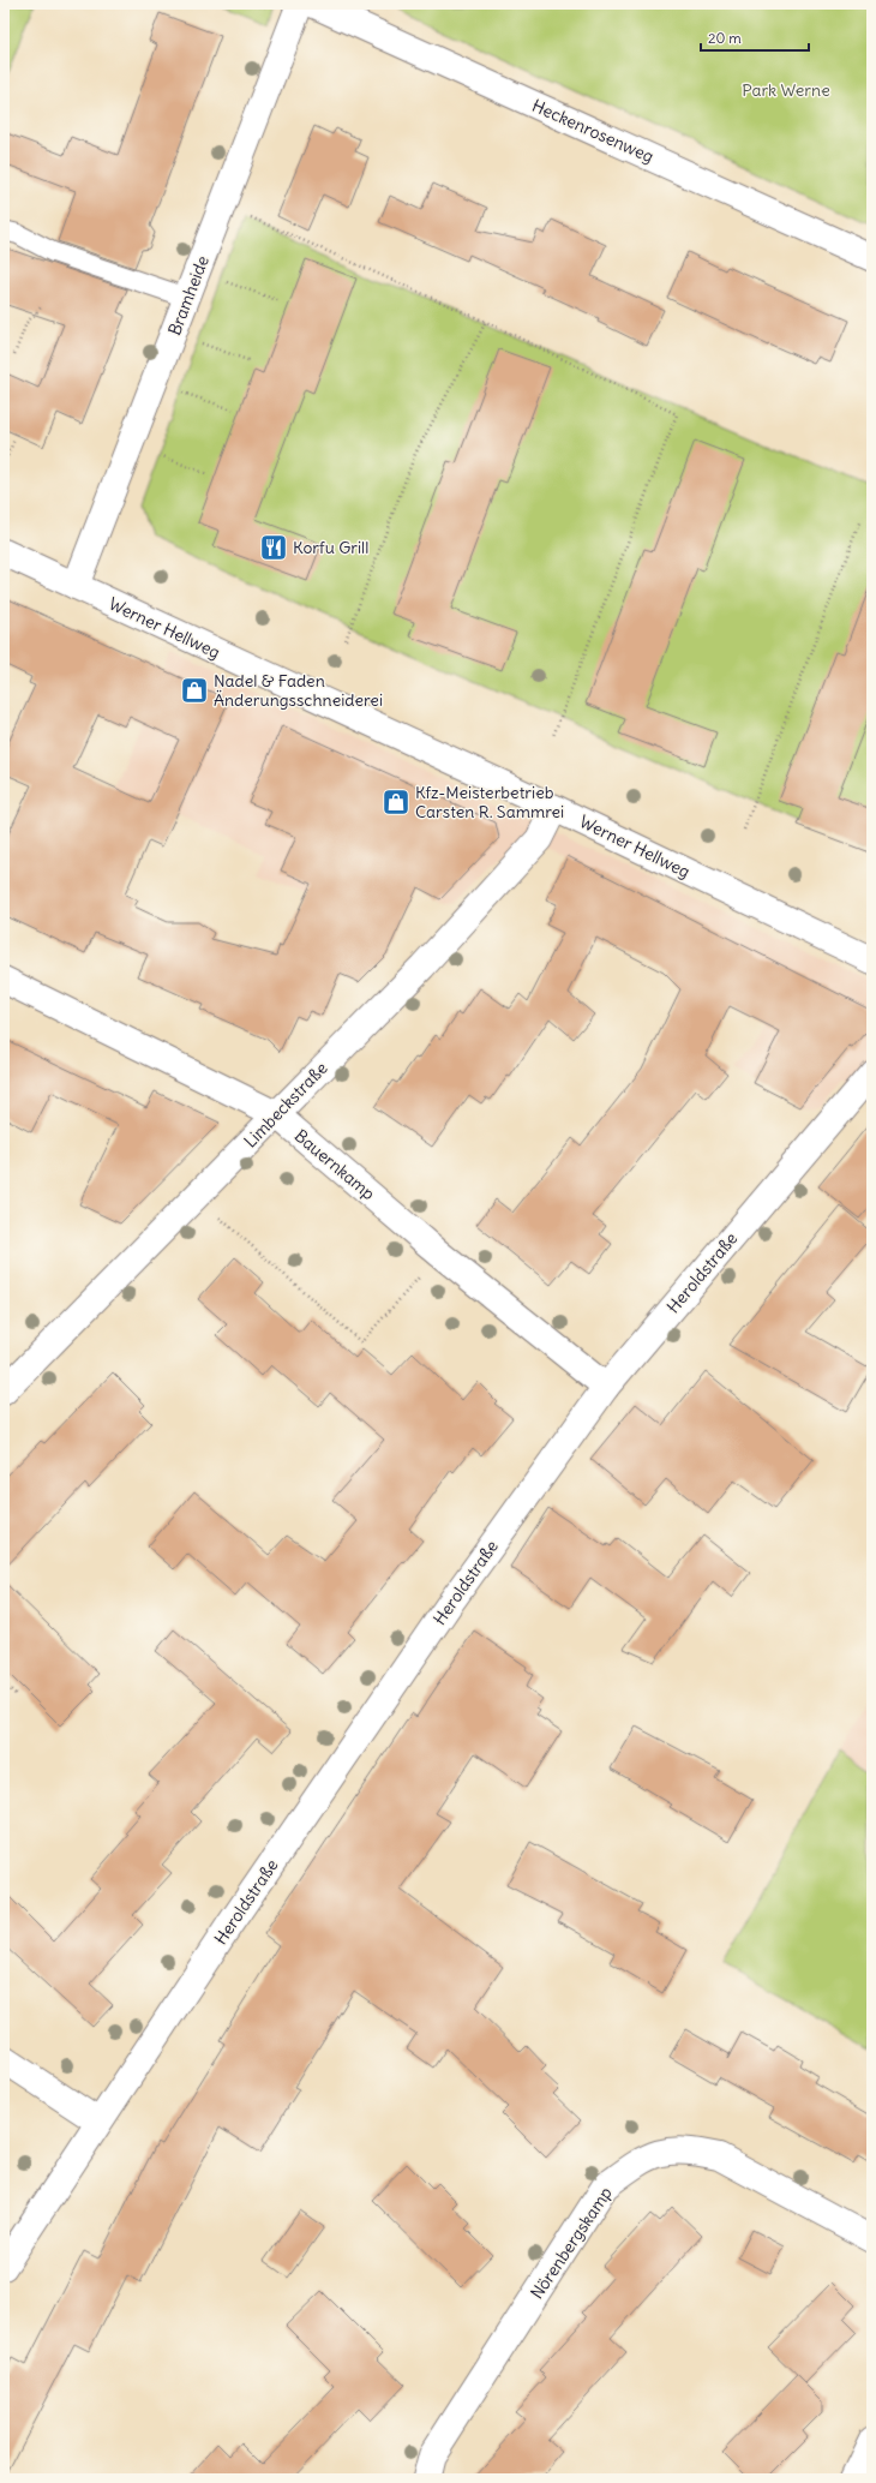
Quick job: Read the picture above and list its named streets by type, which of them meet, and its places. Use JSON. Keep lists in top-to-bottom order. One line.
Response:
{"streets":{"street":["Heckenrosenweg","Bramheide","Werner Hellweg","Limbeckstraße","Bauernkamp","Heroldstraße","Nörenbergskamp"]},"crossings":[["Bramheide","Werner Hellweg"],["Werner Hellweg","Limbeckstraße"],["Limbeckstraße","Bauernkamp"],["Bauernkamp","Heroldstraße"]],"parks":["Park Werne"],"places":{"restaurant":["Korfu Grill"],"shop":["Nadel & Faden Änderungsschneiderei","Kfz-Meisterbetrieb Carsten R. Sammrei"]},"scale_bar":"20 m"}
